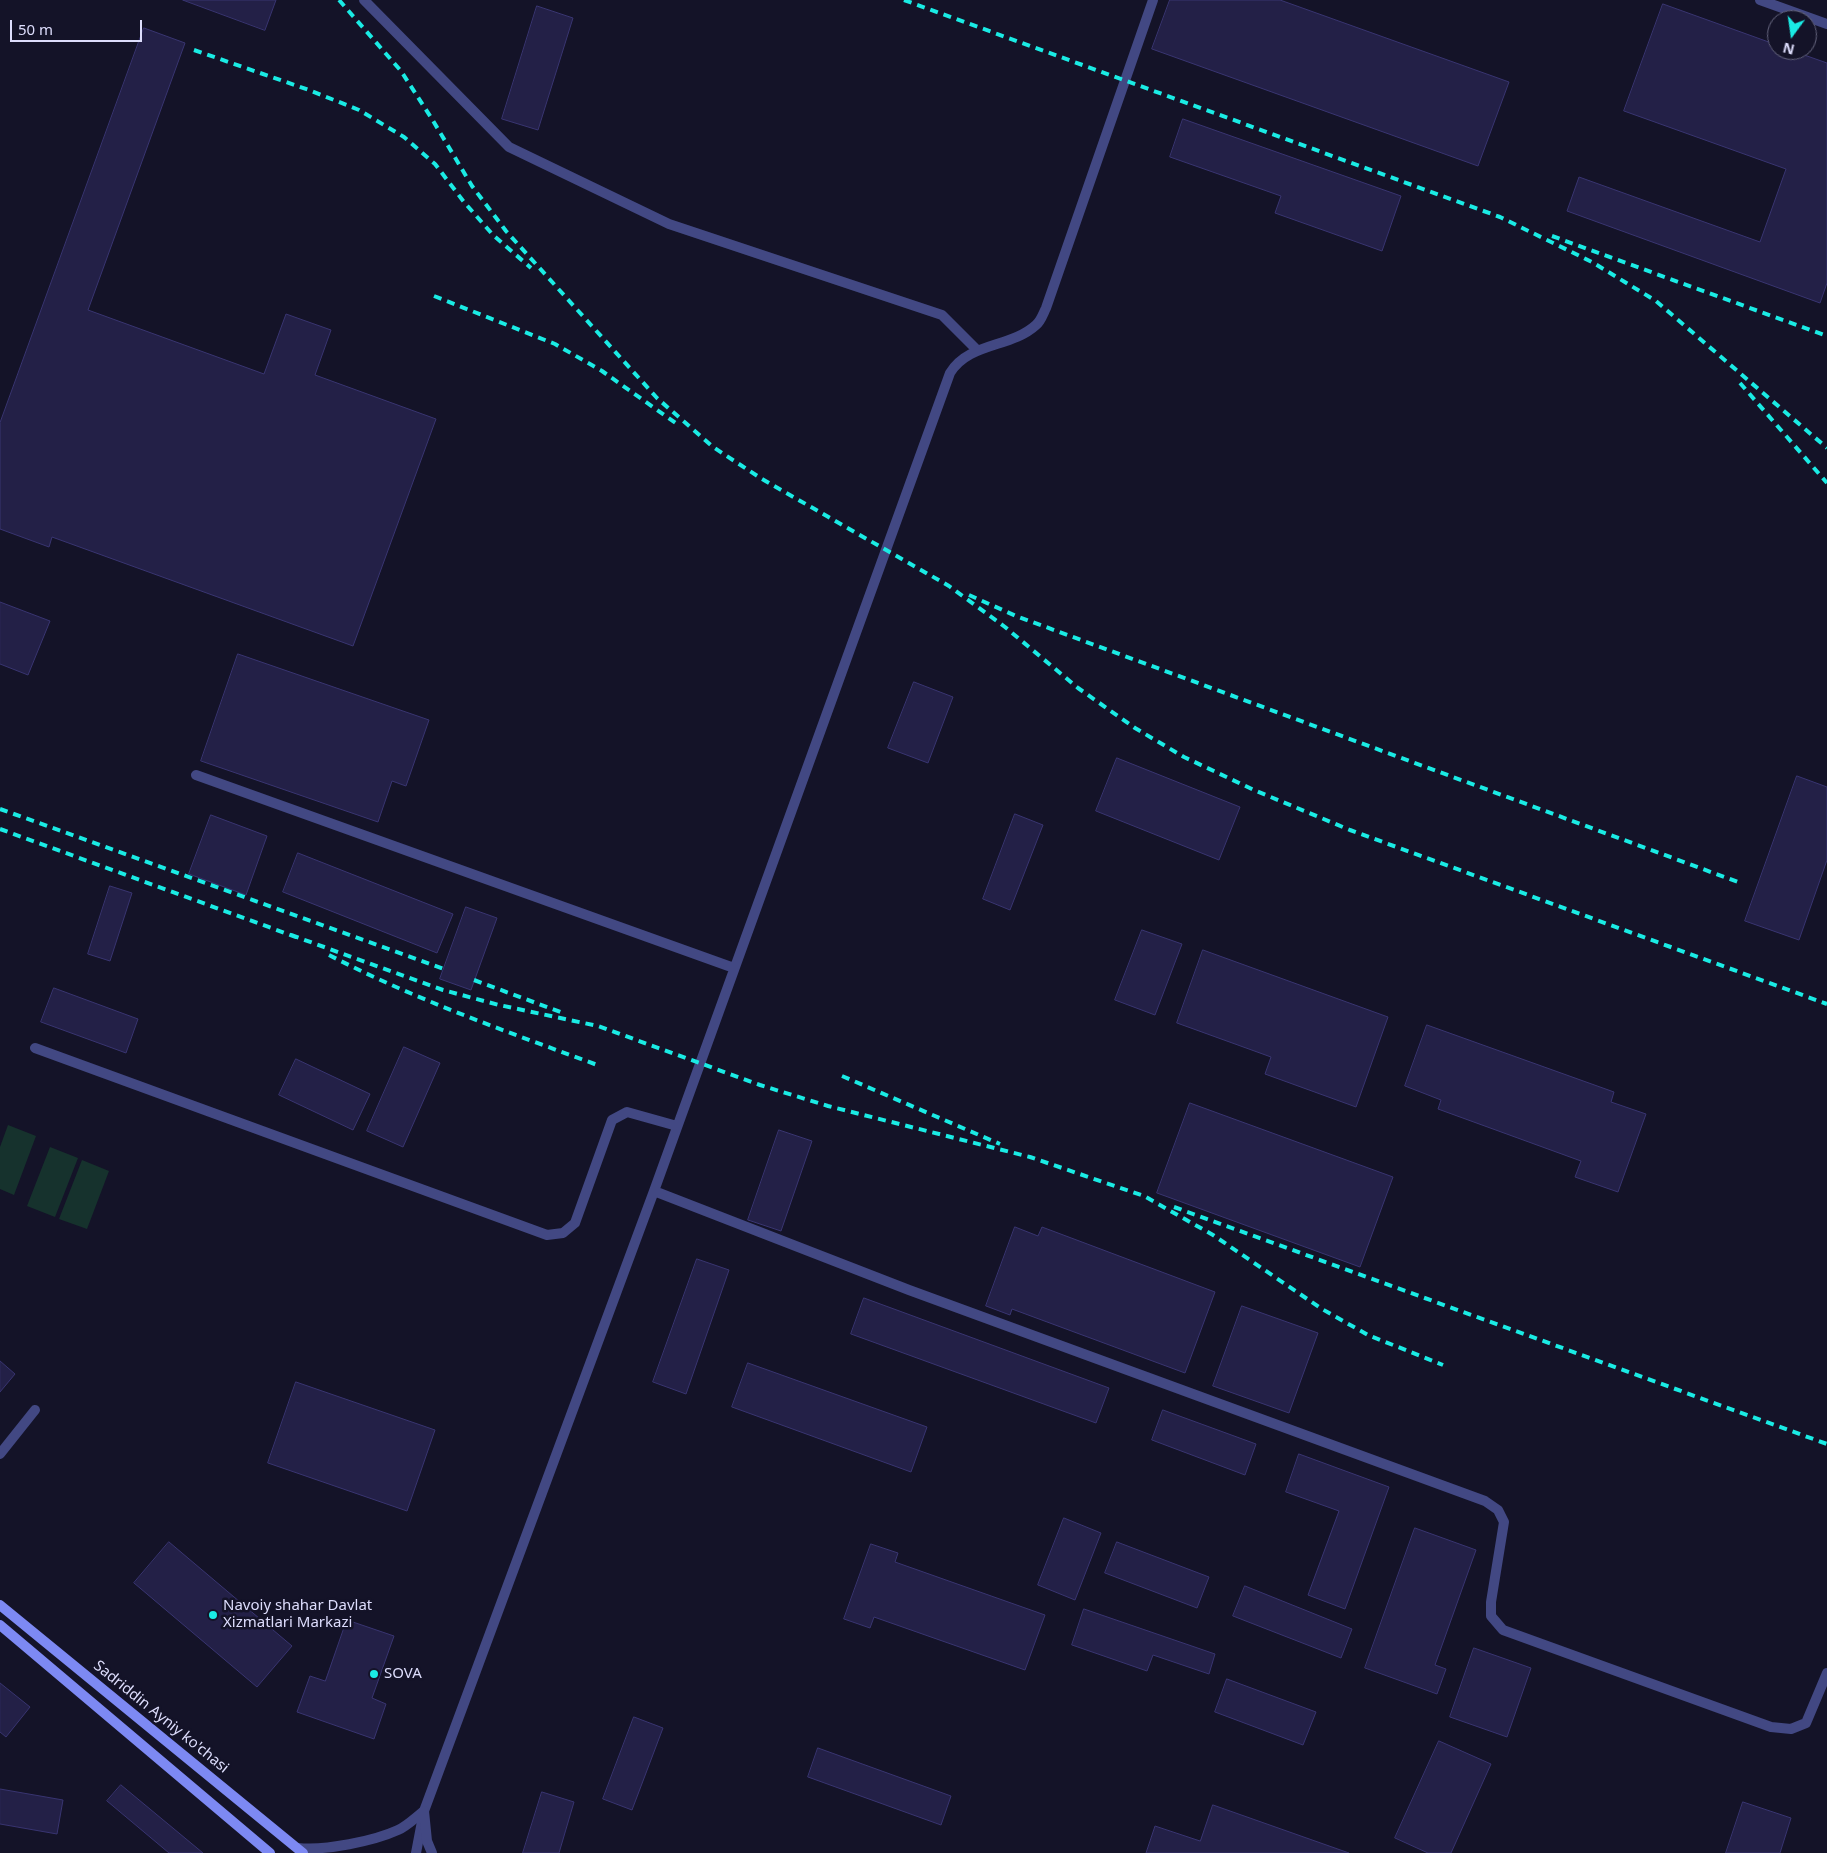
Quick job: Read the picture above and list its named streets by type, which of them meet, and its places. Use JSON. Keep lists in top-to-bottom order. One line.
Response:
{"streets":{"main road":["Sadriddin Ayniy ko'chasi"]},"places":["Navoiy shahar Davlat Xizmatlari Markazi","SOVA"],"scale_bar":"50 m","north":"bottom"}
